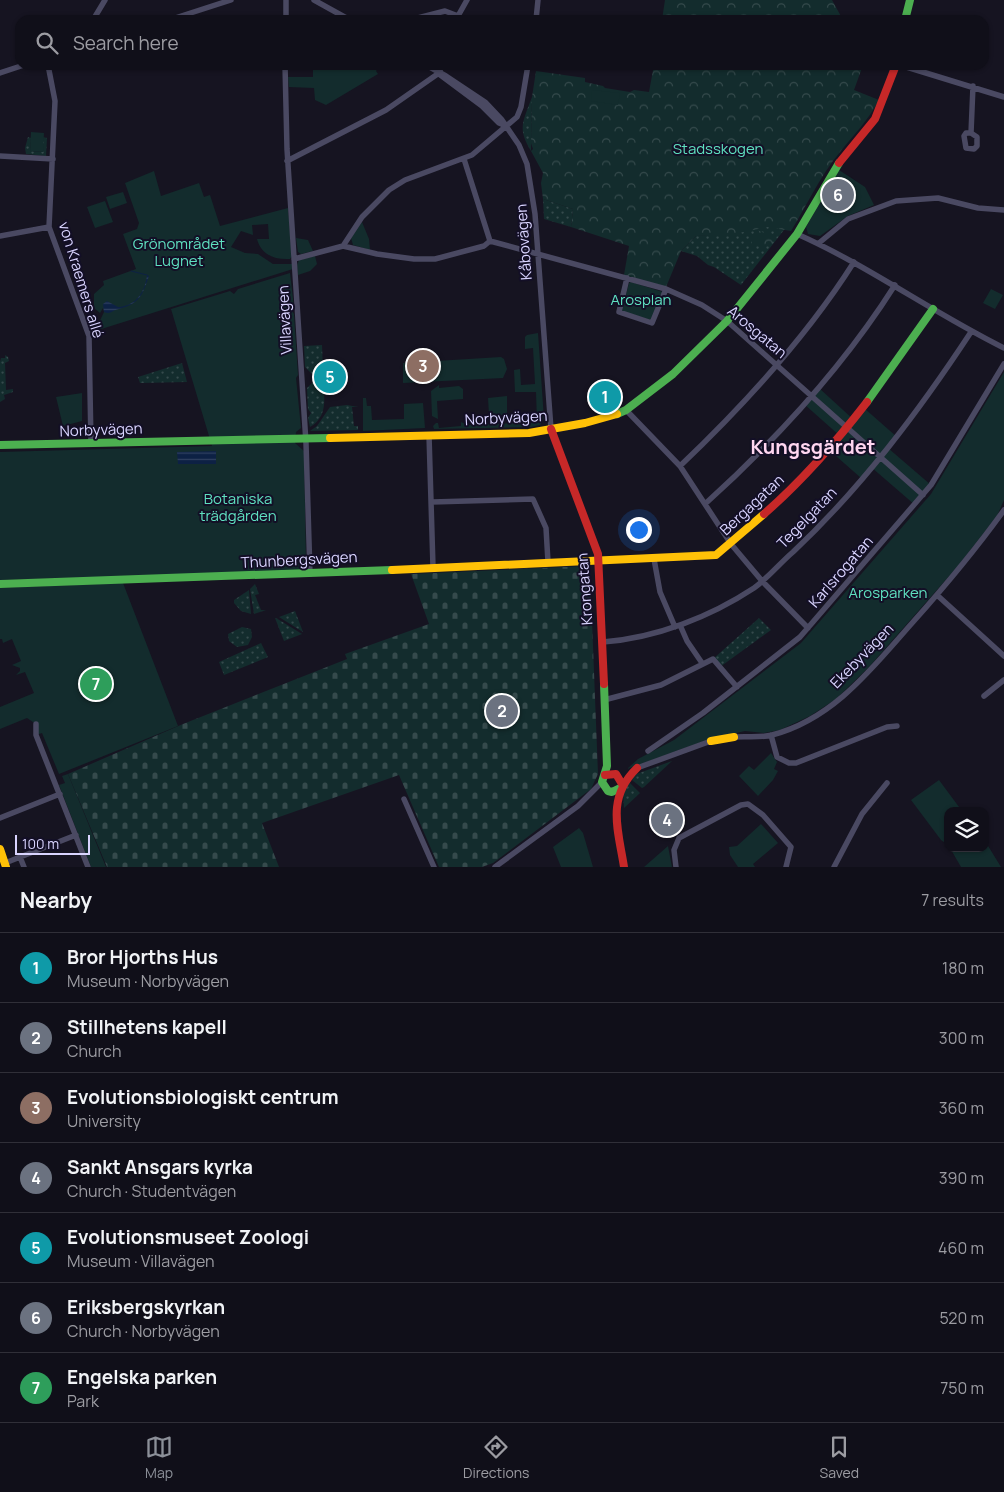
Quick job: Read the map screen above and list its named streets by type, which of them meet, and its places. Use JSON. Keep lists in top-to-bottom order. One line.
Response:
{"streets":{"street":["Kåbovägen","von Kraemers allé","Villavägen","Arosgatan","Norbyvägen","Bergagatan","Tegelgatan","Thunbergsvägen","Karlsrogatan","Krongatan","Ekebyvägen"]},"crossings":[["Kåbovägen","Arosgatan"],["Kåbovägen","Norbyvägen"],["Kåbovägen","Krongatan"],["von Kraemers allé","Norbyvägen"],["Villavägen","Norbyvägen"],["Villavägen","Thunbergsvägen"],["Arosgatan","Norbyvägen"],["Arosgatan","Bergagatan"],["Arosgatan","Tegelgatan"],["Arosgatan","Karlsrogatan"],["Norbyvägen","Krongatan"],["Bergagatan","Thunbergsvägen"],["Bergagatan","Krongatan"],["Tegelgatan","Krongatan"],["Thunbergsvägen","Krongatan"],["Krongatan","Ekebyvägen"]],"districts":["Kungsgärdet"],"parks":["Stadsskogen","Grönområdet Lugnet","Arosplan","Botaniska trädgården","Arosparken"],"scale_bar":"100 m","page":{"search":"Search here","pins":["6","3","5","1","7","2","4"],"scale":"100 m","heading":["Nearby","7 results"],"list":[{"mark":"1","name":"Bror Hjorths Hus","note":"Museum · Norbyvägen","value":"180 m"},{"mark":"2","name":"Stillhetens kapell","note":"Church","value":"300 m"},{"mark":"3","name":"Evolutionsbiologiskt centrum","note":"University","value":"360 m"},{"mark":"4","name":"Sankt Ansgars kyrka","note":"Church · Studentvägen","value":"390 m"},{"mark":"5","name":"Evolutionsmuseet Zoologi","note":"Museum · Villavägen","value":"460 m"},{"mark":"6","name":"Eriksbergskyrkan","note":"Church · Norbyvägen","value":"520 m"},{"mark":"7","name":"Engelska parken","note":"Park","value":"750 m"}],"nav":["Map","Directions","Saved"]}}
